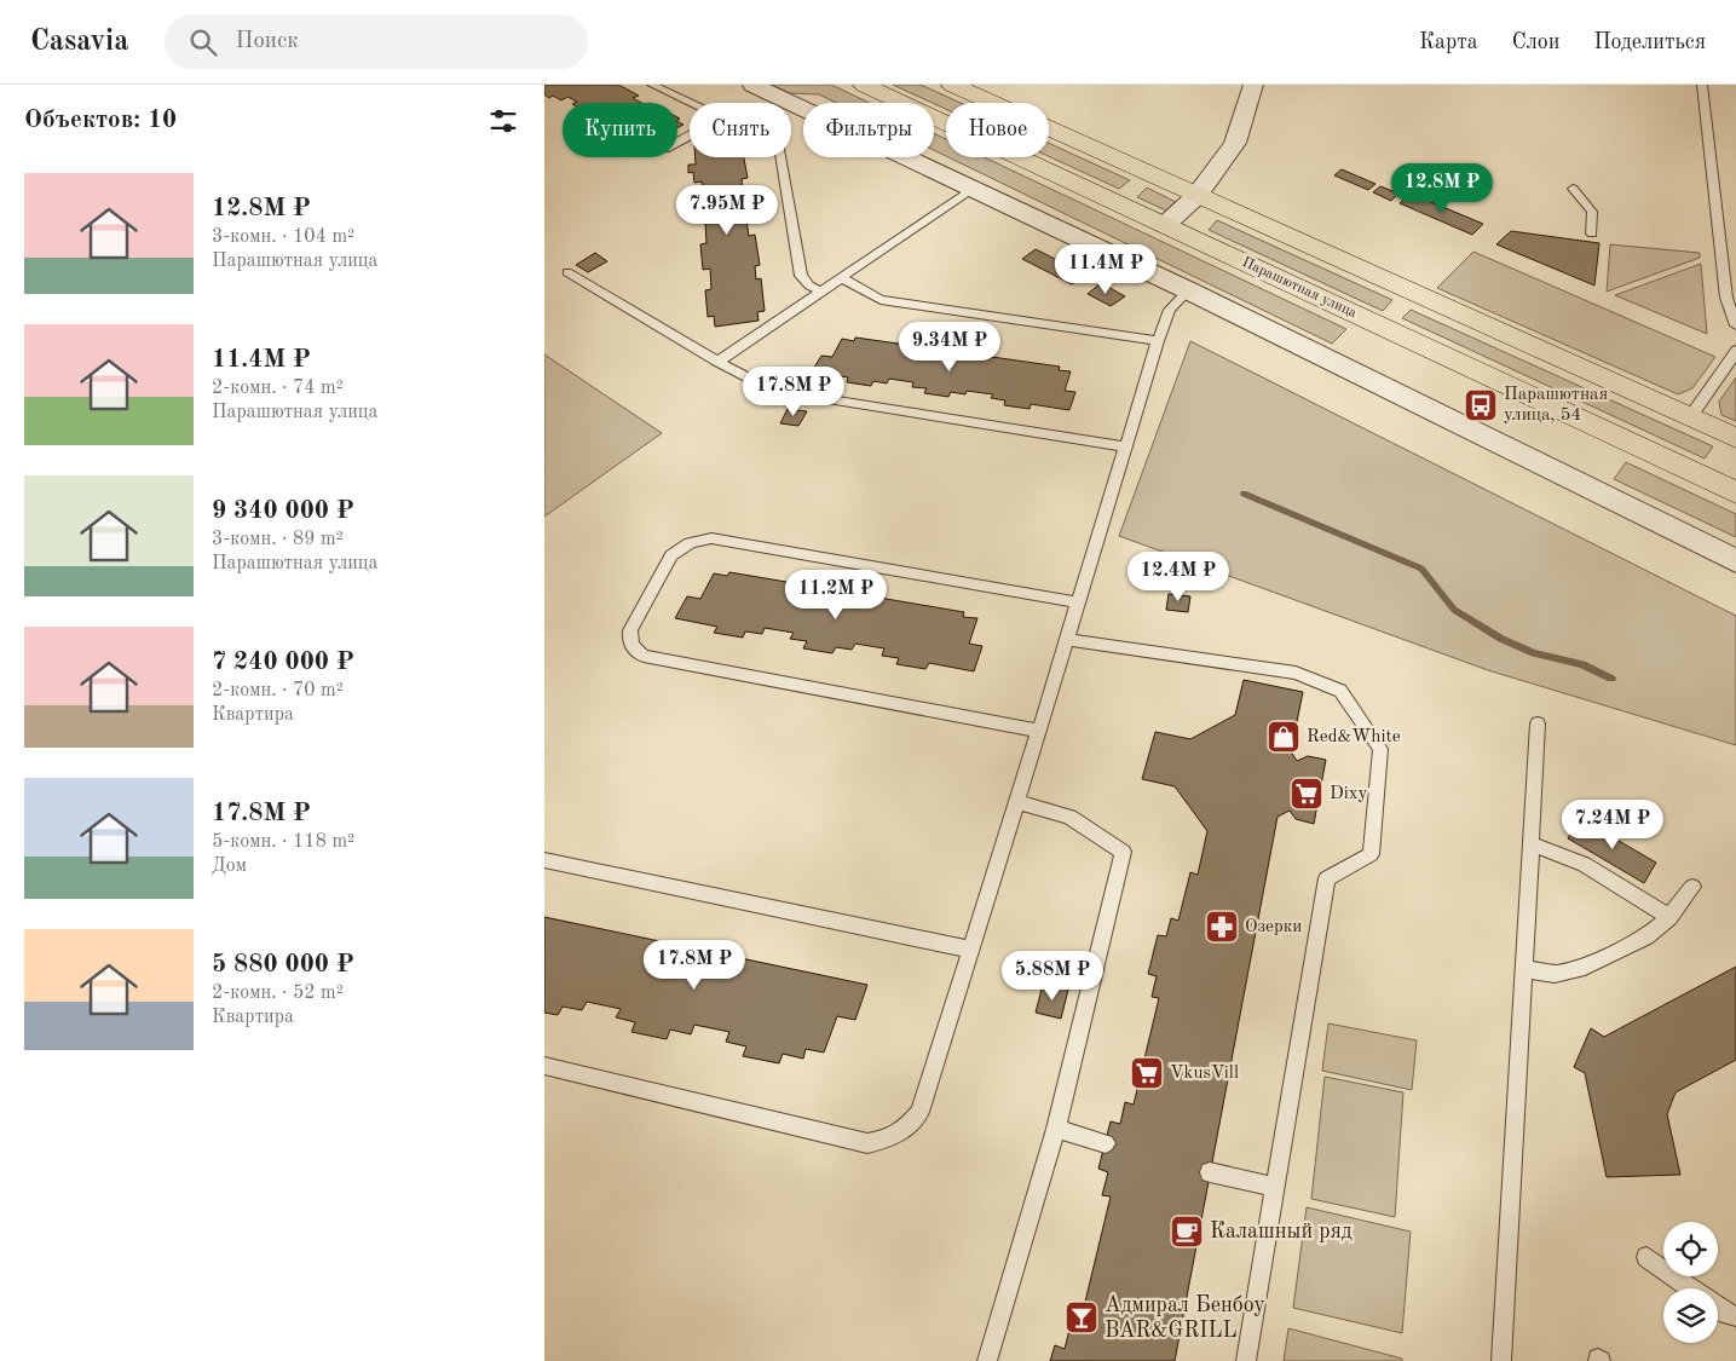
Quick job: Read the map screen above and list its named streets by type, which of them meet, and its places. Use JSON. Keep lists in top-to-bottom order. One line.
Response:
{"streets":{"main road":["Парашютная улица"]},"places":{"bus stop":["Парашютная улица, 54"],"shop":["Red&White"],"supermarket":["Dixy","VkusVill"],"pharmacy":["Озерки"],"cafe":["Калашный ряд"],"bar":["Адмирал Бенбоу BAR&GRILL"]},"page":{"header":"Casavia","search":"Поиск","nav":["Карта","Слои","Поделиться"],"heading":"Объектов: 10","chip":["Купить","Снять","Фильтры","Новое"],"list":[{"name":"12.8M ₽","note":"3-комн. · 104 m² · Парашютная улица"},{"name":"11.4M ₽","note":"2-комн. · 74 m² · Парашютная улица"},{"name":"9 340 000 ₽","note":"3-комн. · 89 m² · Парашютная улица"},{"name":"7 240 000 ₽","note":"2-комн. · 70 m² · Квартира"},{"name":"17.8M ₽","note":"5-комн. · 118 m² · Дом"},{"name":"5 880 000 ₽","note":"2-комн. · 52 m² · Квартира"}],"price":["12.8M ₽","7.95M ₽","11.4M ₽","9.34M ₽","17.8M ₽","12.4M ₽","11.2M ₽","7.24M ₽","17.8M ₽","5.88M ₽"]}}
